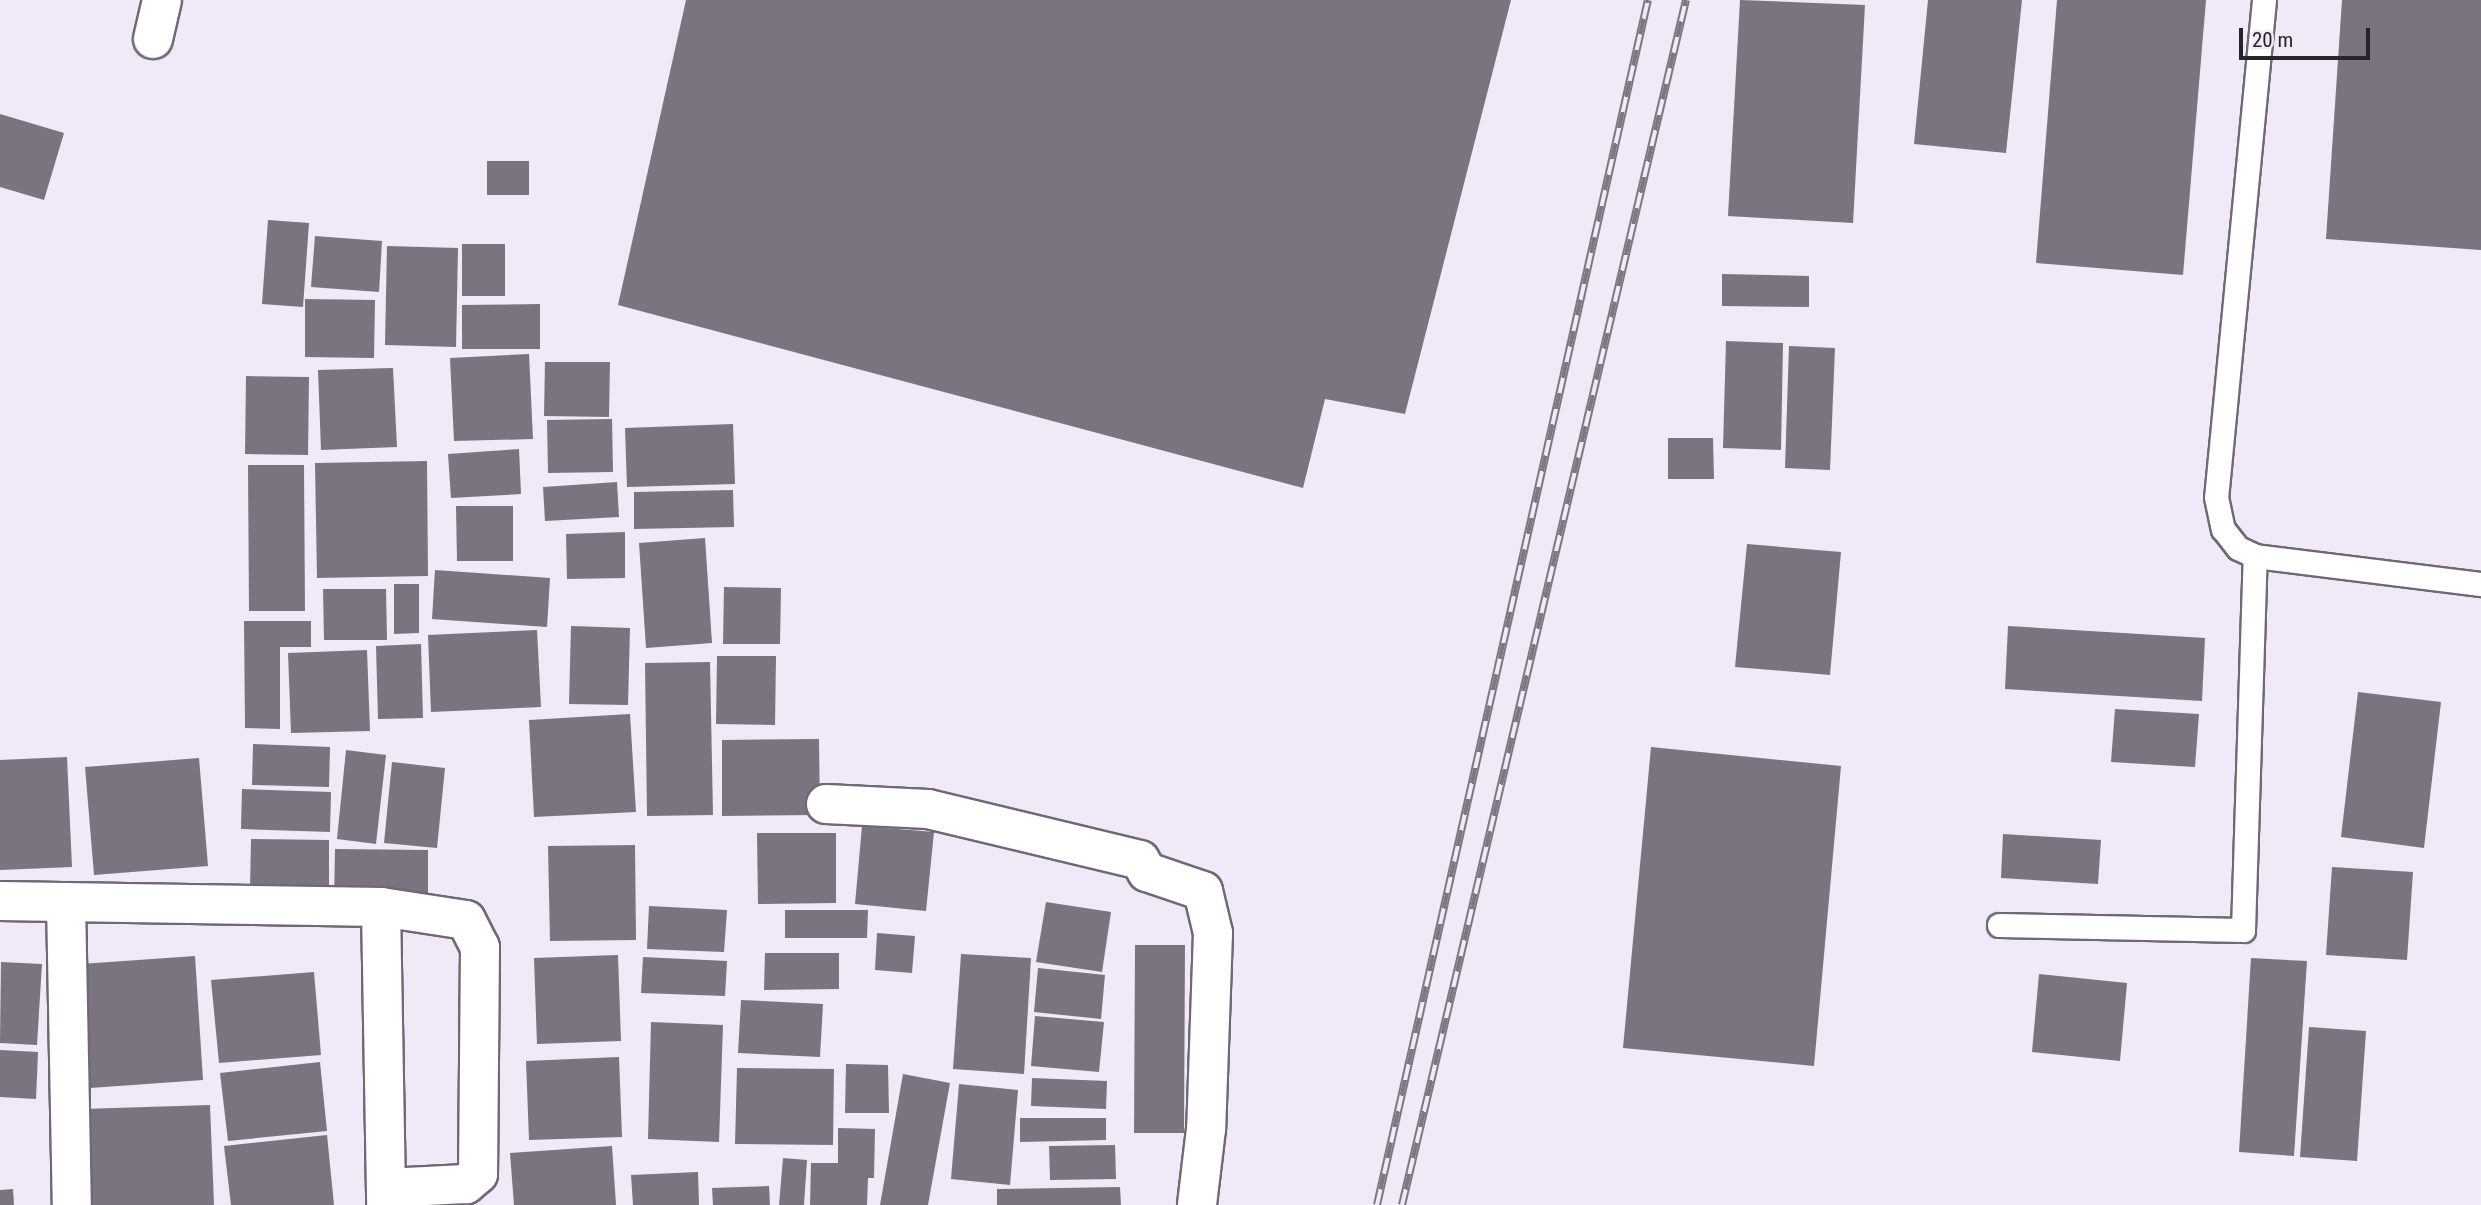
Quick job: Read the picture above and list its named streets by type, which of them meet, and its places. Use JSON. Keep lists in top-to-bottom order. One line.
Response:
{"scale_bar":"20 m"}
